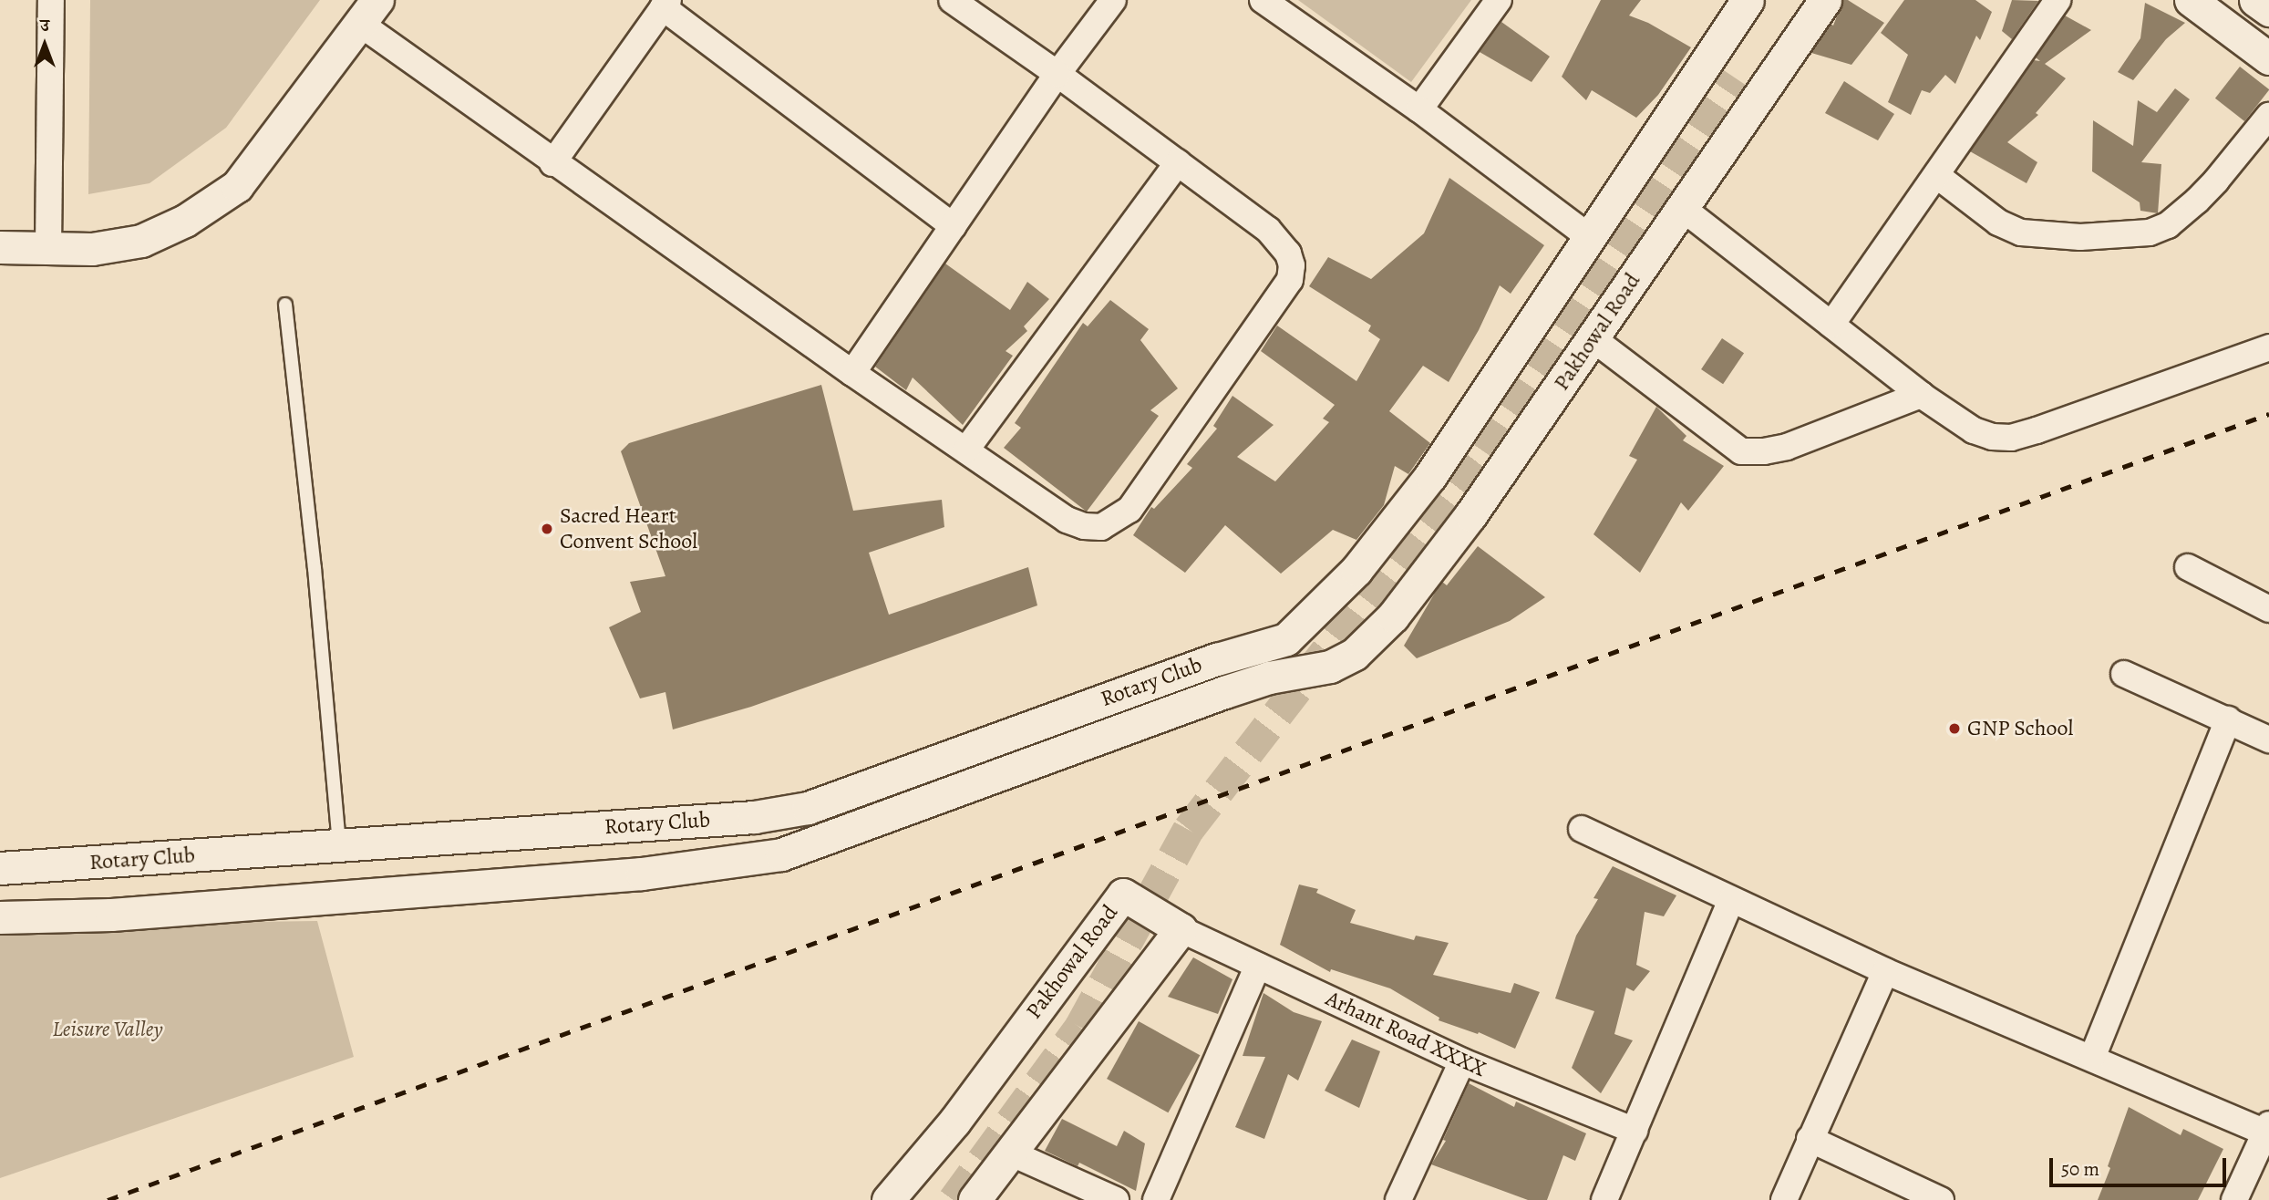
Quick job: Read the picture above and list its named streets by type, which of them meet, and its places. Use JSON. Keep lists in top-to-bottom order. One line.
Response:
{"streets":{"street":["Pakhowal Road","Rotary Club","Arhant Road XXXX"]},"crossings":[["Pakhowal Road","Arhant Road XXXX"]],"parks":["Leisure Valley"],"places":["Sacred Heart Convent School","GNP School"],"scale_bar":"50 m","north":"top"}
